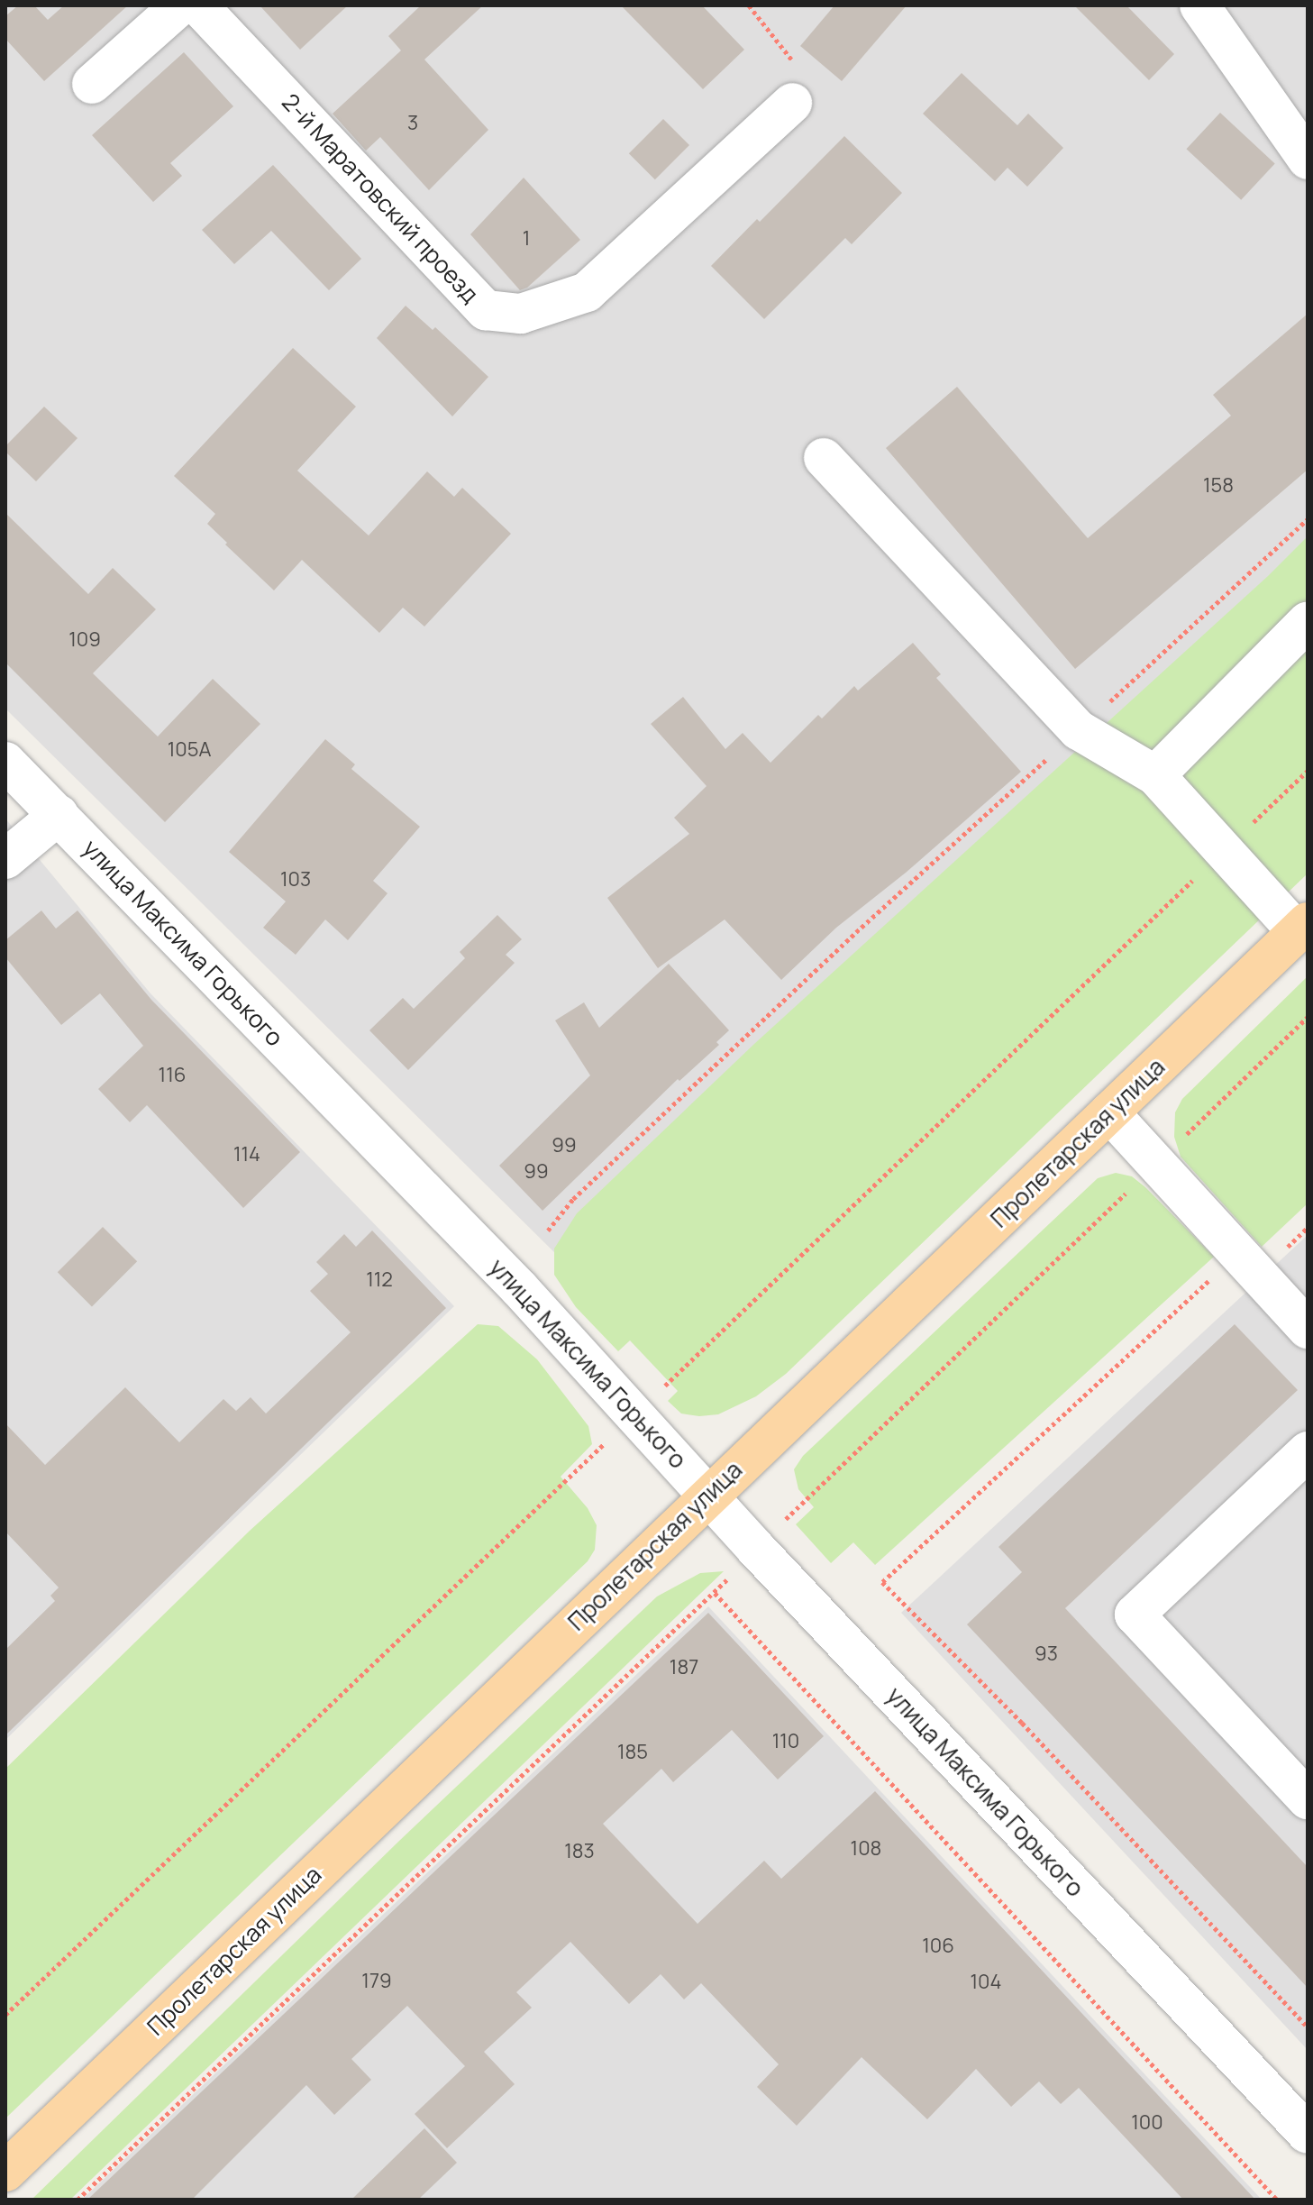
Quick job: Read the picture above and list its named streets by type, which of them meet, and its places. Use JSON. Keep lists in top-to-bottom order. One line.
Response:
{"streets":{"main road":["Пролетарская улица"],"street":["2-й Маратовский проезд","улица Максима Горького"]},"crossings":[["улица Максима Горького","Пролетарская улица"]],"house_numbers":["3","1","158","109","105А","103","116","99","114","99","112","93","187","110","185","108","183","106","179","104","100"]}
